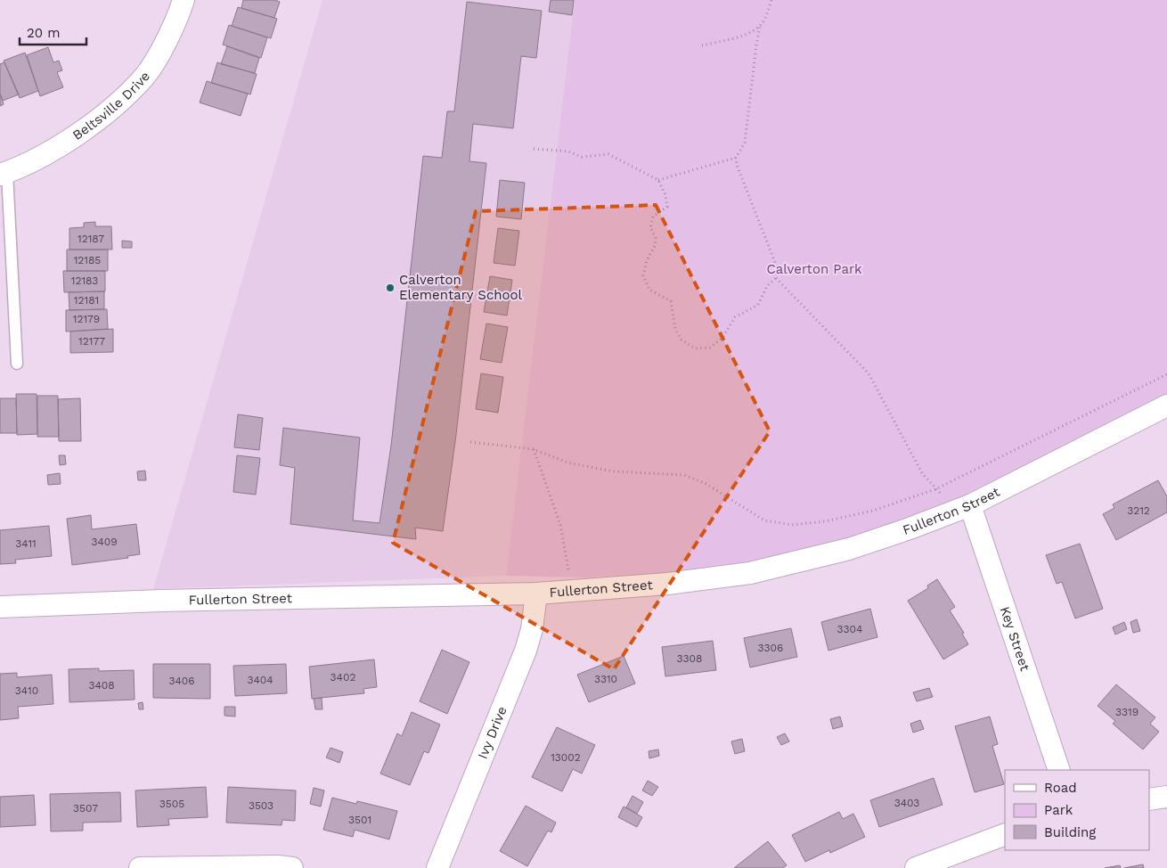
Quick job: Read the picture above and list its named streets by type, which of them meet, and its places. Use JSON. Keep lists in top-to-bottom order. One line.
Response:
{"streets":{"street":["Beltsville Drive","Fullerton Street","Key Street","Ivy Drive"]},"crossings":[["Fullerton Street","Key Street"],["Fullerton Street","Ivy Drive"]],"parks":["Calverton Park"],"places":["Calverton Elementary School"],"house_numbers":["12187","12185","12183","12181","12179","12177","3212","3409","3411","3304","3306","3308","3402","3310","3404","3406","3408","3410","3319","13002","3403","3505","3503","3507","3501"],"legend":["Road","Park","Building"],"scale_bar":"20 m"}
